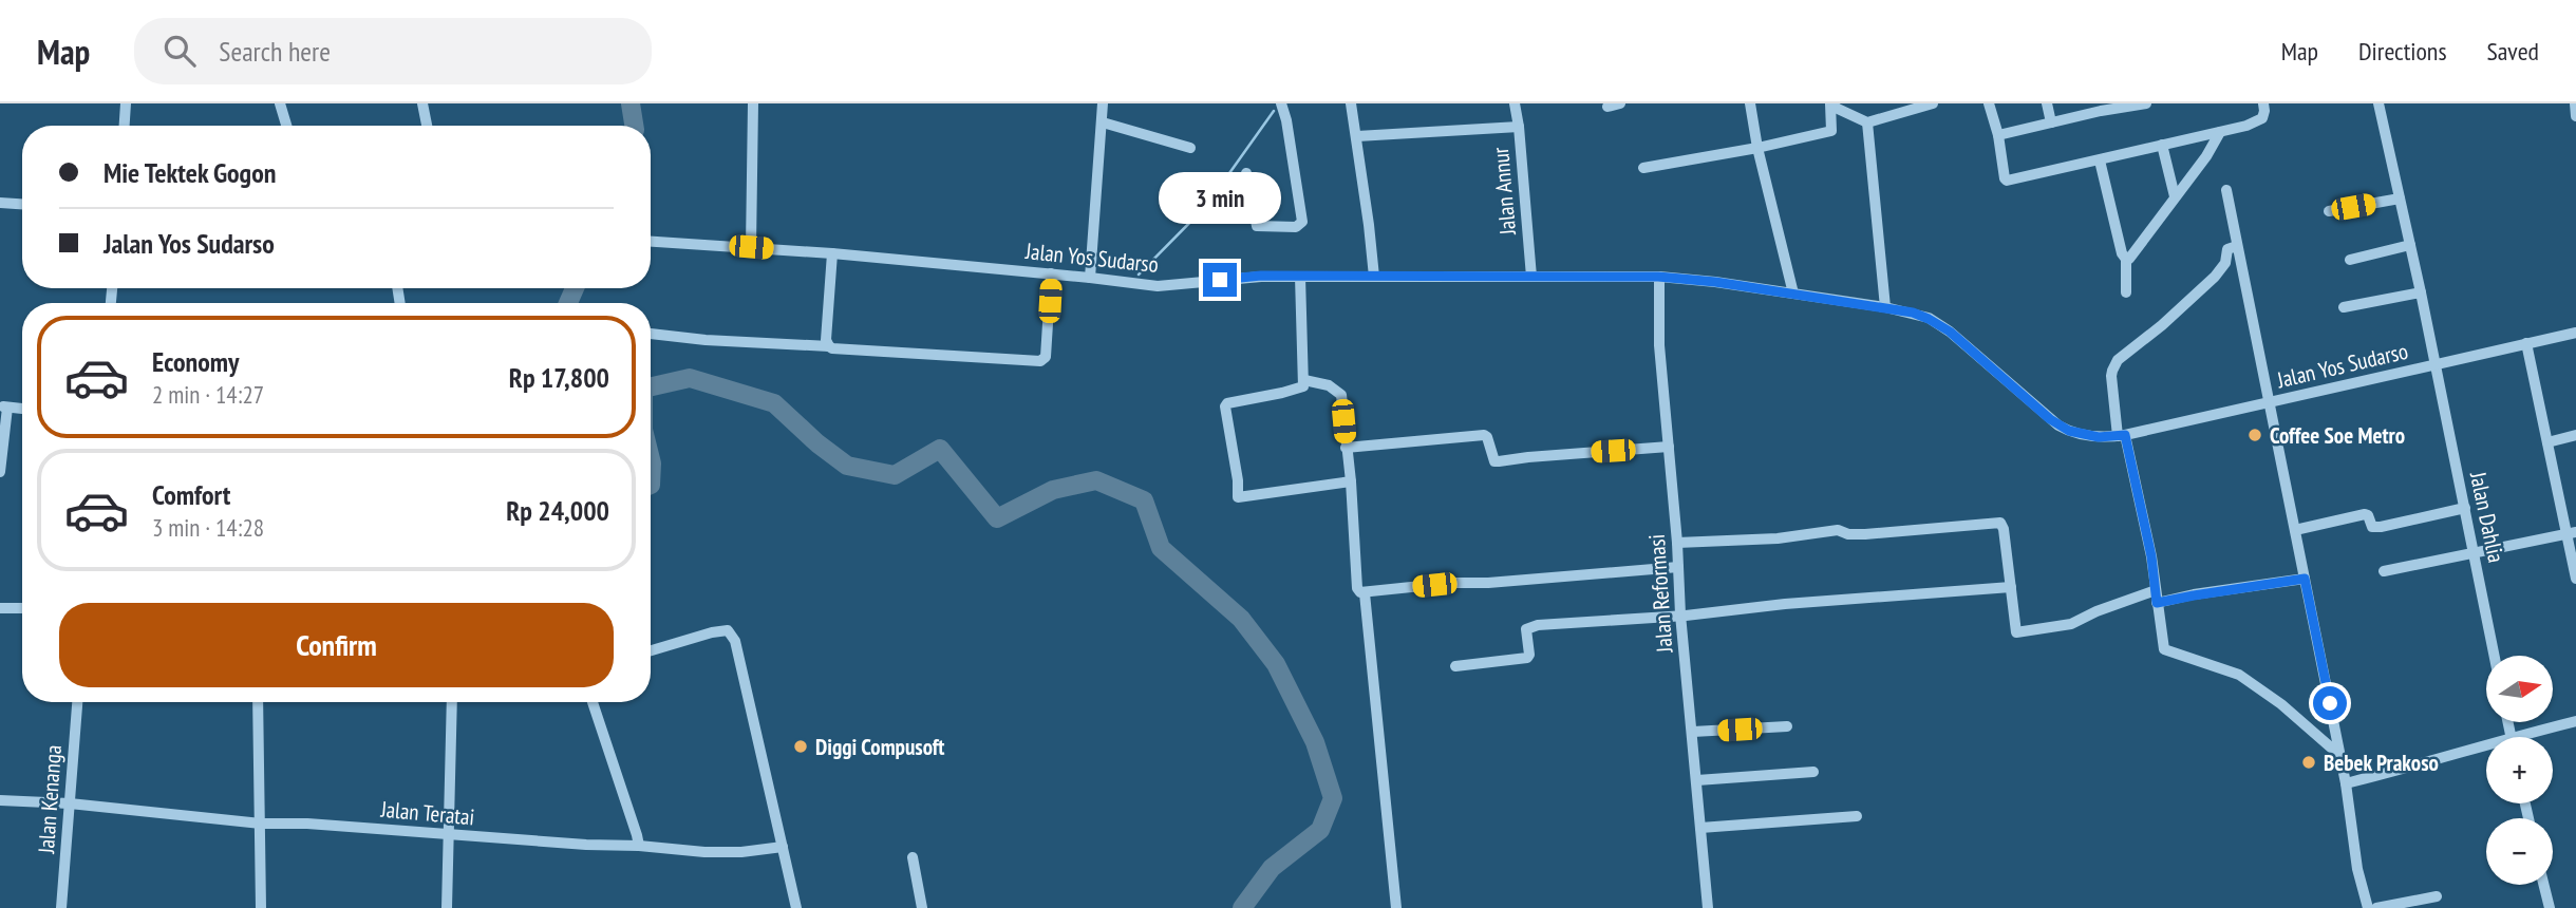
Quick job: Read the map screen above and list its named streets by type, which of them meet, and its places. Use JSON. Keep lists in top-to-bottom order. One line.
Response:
{"streets":{"street":["Jalan Annur","Jalan Yos Sudarso","Jalan Dahlia","Jalan Reformasi","Jalan Kenanga","Jalan Teratai"]},"crossings":[["Jalan Annur","Jalan Yos Sudarso"],["Jalan Yos Sudarso","Jalan Dahlia"],["Jalan Yos Sudarso","Jalan Reformasi"],["Jalan Kenanga","Jalan Teratai"]],"places":["Coffee Soe Metro","Diggi Compusoft","Bebek Prakoso"],"north":"right","page":{"header":"Map","search":"Search here","nav":["Map","Directions","Saved"],"banner":["Mie Tektek Gogon","Jalan Yos Sudarso"],"bubble":"3 min","list":[{"name":"Economy","note":"2 min · 14:27","value":"Rp 17,800"},{"name":"Comfort","note":"3 min · 14:28","value":"Rp 24,000"}],"buttons":"Confirm","map_buttons":["+","−"]}}
